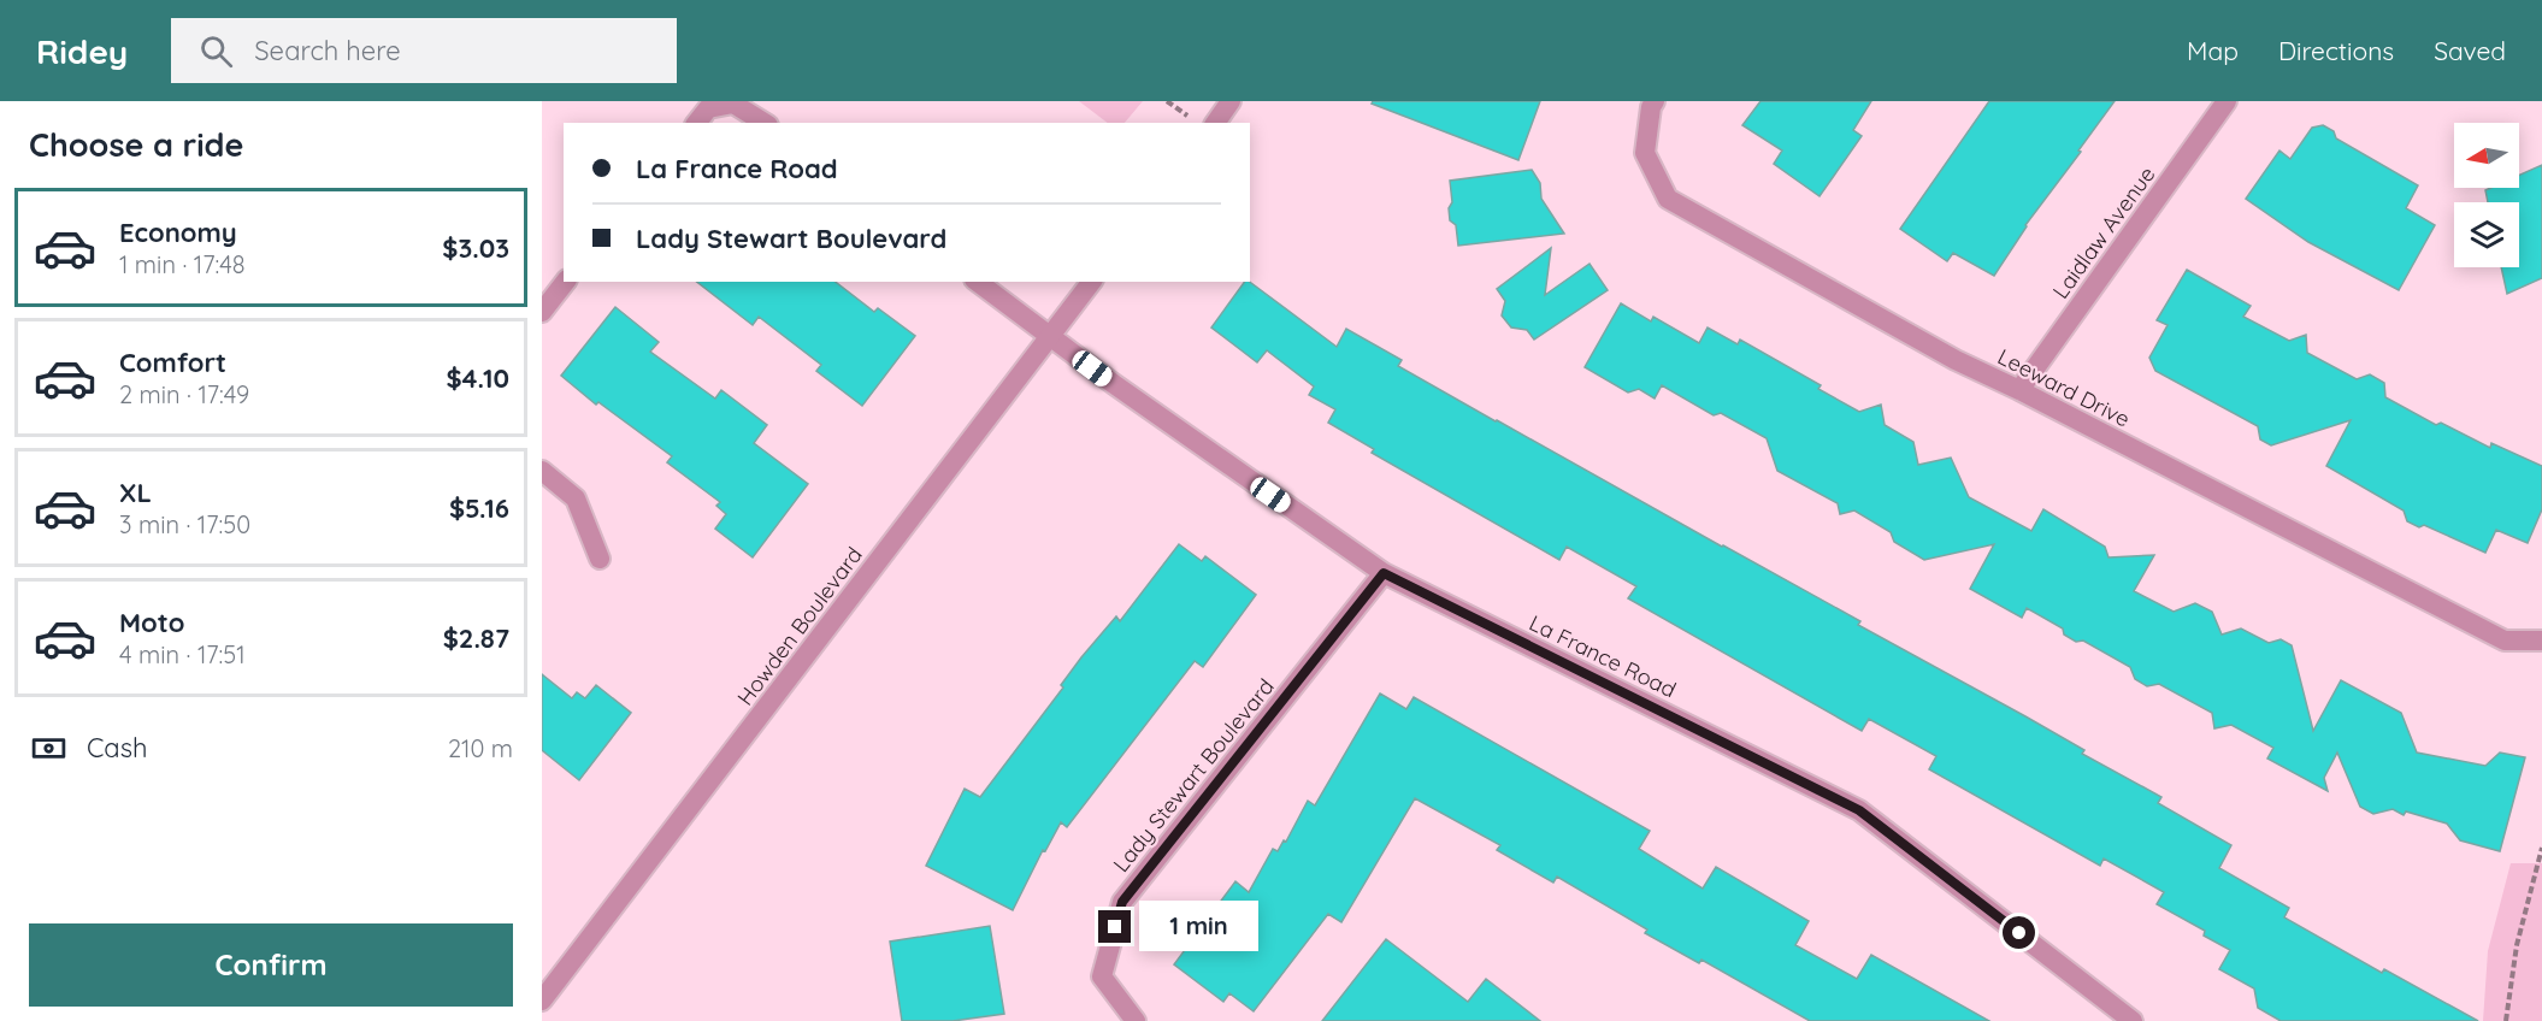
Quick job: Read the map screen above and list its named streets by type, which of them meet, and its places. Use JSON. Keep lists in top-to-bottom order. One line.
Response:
{"streets":{"street":["Laidlaw Avenue","Leeward Drive","Howden Boulevard","La France Road","Lady Stewart Boulevard"]},"crossings":[["Laidlaw Avenue","Leeward Drive"],["Howden Boulevard","La France Road"],["La France Road","Lady Stewart Boulevard"]],"north":"left","page":{"header":"Ridey","search":"Search here","nav":["Map","Directions","Saved"],"heading":"Choose a ride","banner":["La France Road","Lady Stewart Boulevard"],"list":[{"name":"Economy","note":"1 min · 17:48","value":"$3.03"},{"name":"Comfort","note":"2 min · 17:49","value":"$4.10"},{"name":"XL","note":"3 min · 17:50","value":"$5.16"},{"name":"Moto","note":"4 min · 17:51","value":"$2.87"}],"pay":["Cash","210 m"],"bubble":"1 min","buttons":"Confirm"}}
